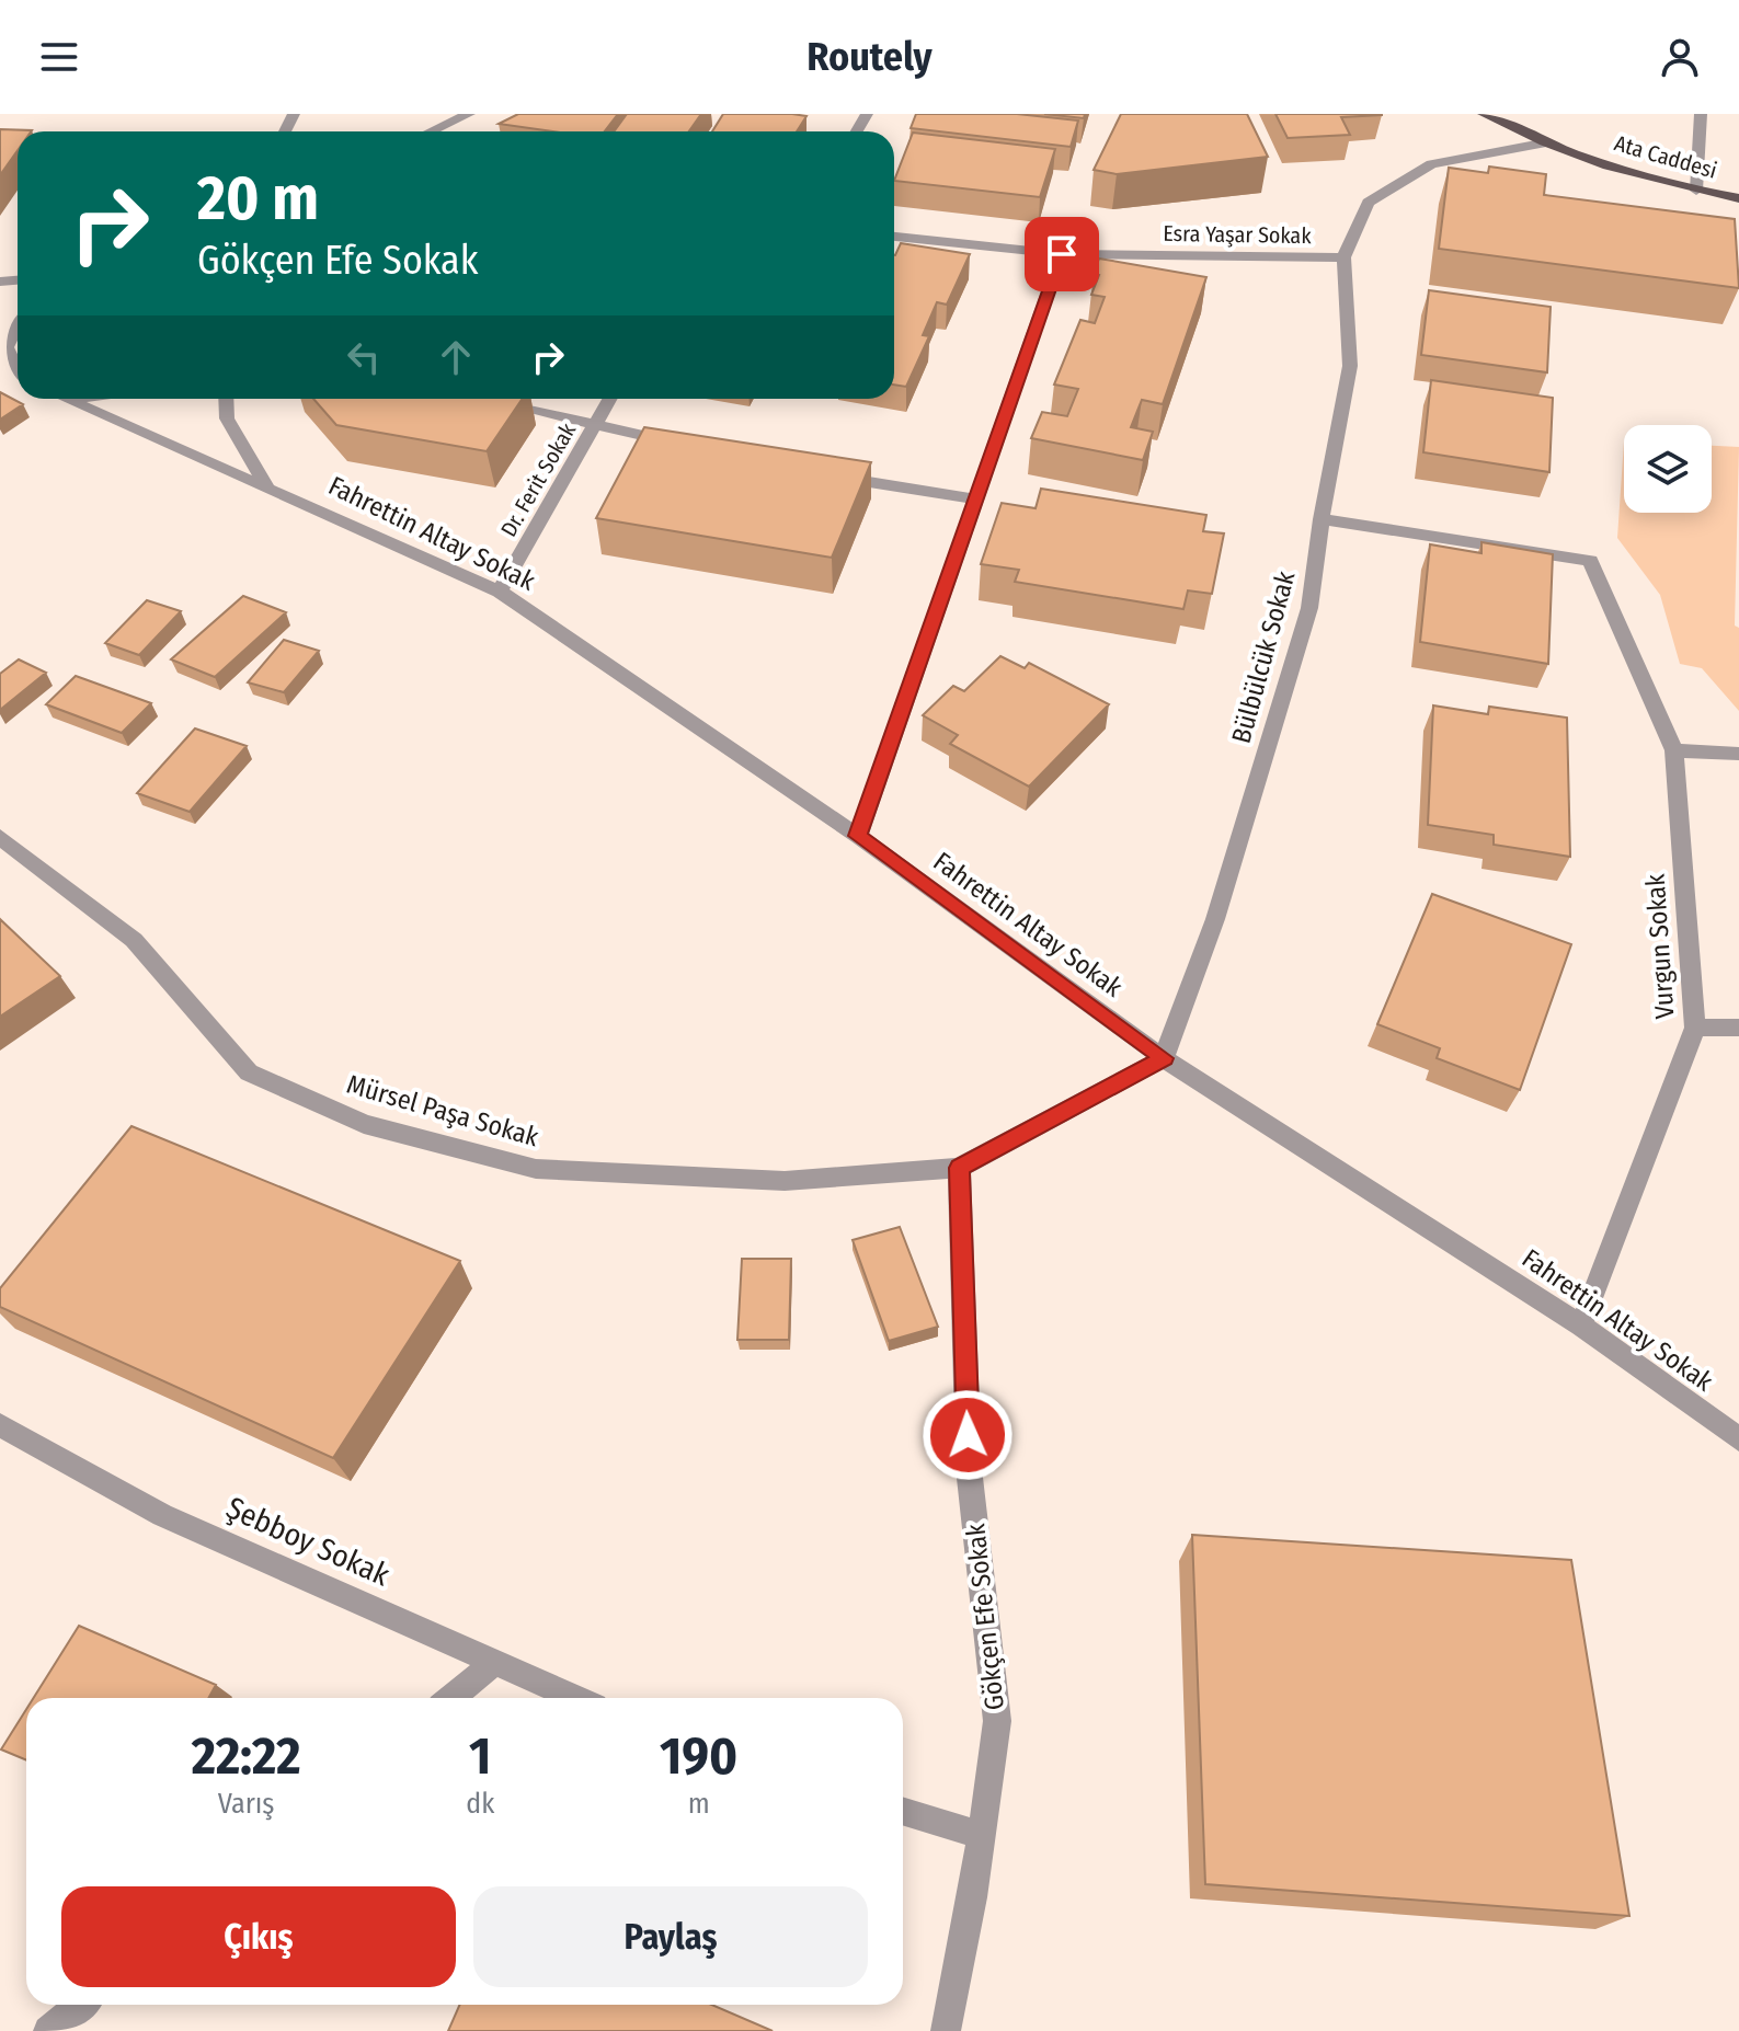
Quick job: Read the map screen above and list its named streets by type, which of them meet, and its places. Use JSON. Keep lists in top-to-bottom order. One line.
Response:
{"streets":{"main road":["Ata Caddesi"],"street":["Esra Yaşar Sokak","Dr. Ferit Sokak","Fahrettin Altay Sokak","Bülbülcük Sokak","Vurgun Sokak","Mürsel Paşa Sokak","Şebboy Sokak","Gökçen Efe Sokak"]},"crossings":[["Ata Caddesi","Esra Yaşar Sokak"],["Esra Yaşar Sokak","Bülbülcük Sokak"],["Dr. Ferit Sokak","Fahrettin Altay Sokak"],["Fahrettin Altay Sokak","Bülbülcük Sokak"],["Fahrettin Altay Sokak","Vurgun Sokak"],["Bülbülcük Sokak","Vurgun Sokak"],["Mürsel Paşa Sokak","Gökçen Efe Sokak"]],"page":{"header":"Routely","turn":["20 m","Gökçen Efe Sokak"],"eta":["22:22","Varış","1","dk","190","m"],"buttons":["Çıkış","Paylaş"]}}
